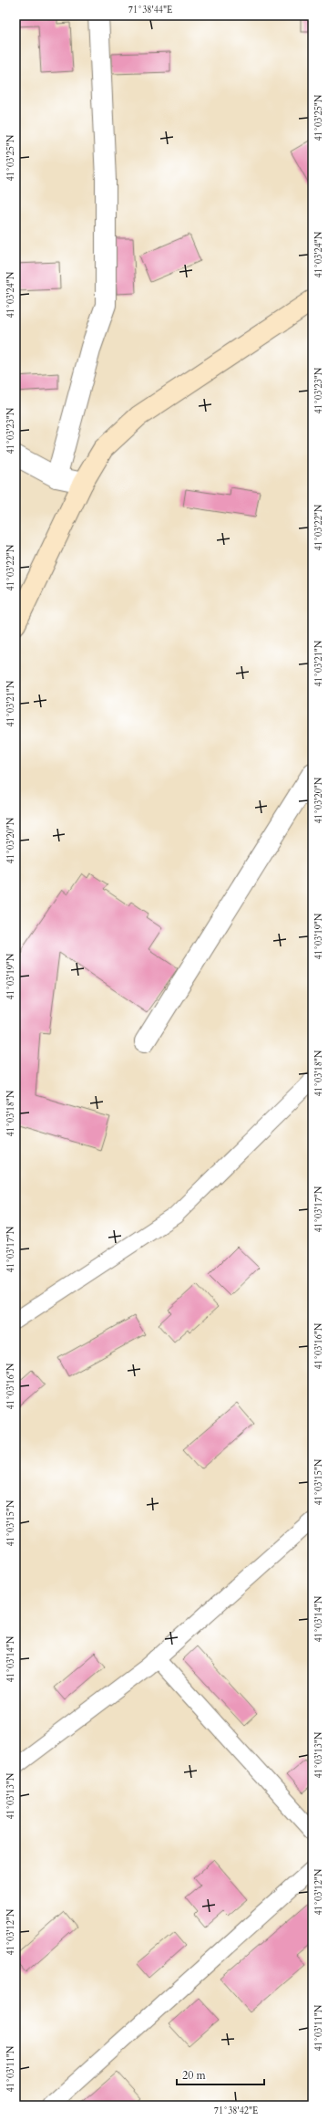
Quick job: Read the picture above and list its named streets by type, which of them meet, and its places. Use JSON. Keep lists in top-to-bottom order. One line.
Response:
{"scale_bar":"20 m","coordinates":["71°38'44\"E","41°03'25\"N","41°03'24\"N","41°03'23\"N","41°03'22\"N","41°03'21\"N","41°03'20\"N","41°03'19\"N","41°03'18\"N","41°03'17\"N","41°03'16\"N","41°03'15\"N","41°03'14\"N","41°03'13\"N","41°03'12\"N","41°03'11\"N","71°38'42\"E"]}
